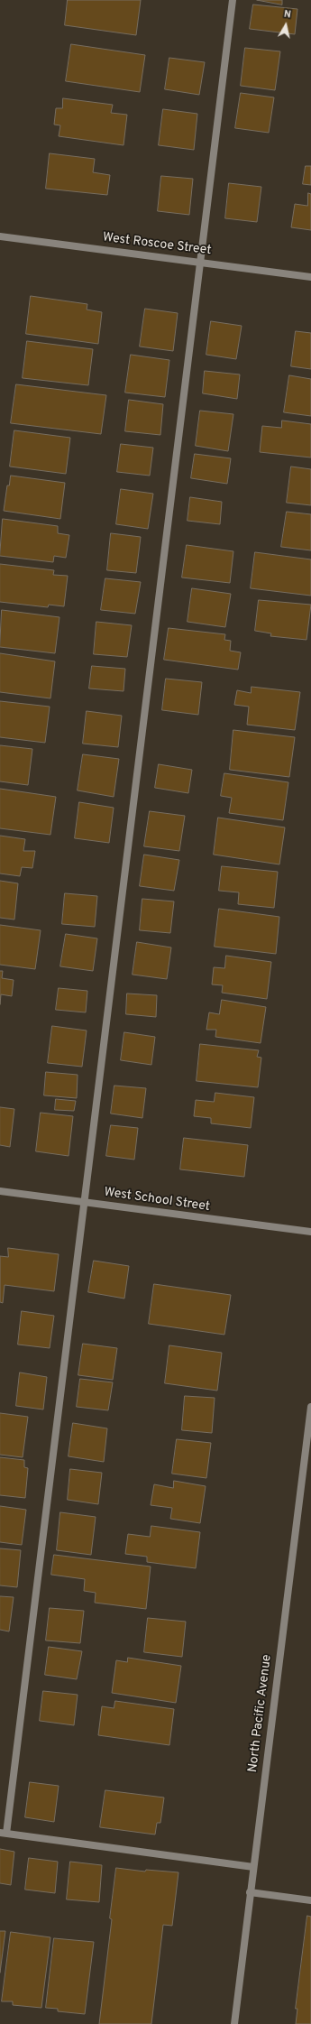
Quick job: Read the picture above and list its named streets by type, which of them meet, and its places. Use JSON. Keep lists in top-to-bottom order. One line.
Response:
{"streets":{"street":["West Roscoe Street","West School Street","North Pacific Avenue"]},"north":"top"}
